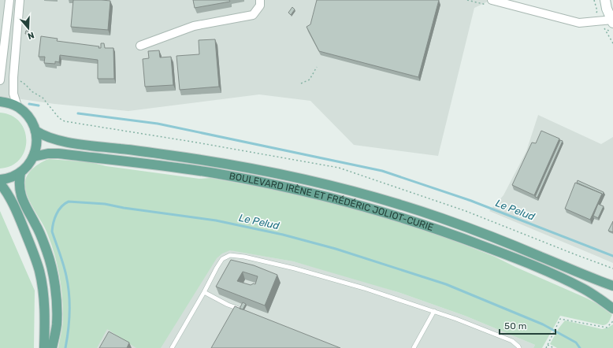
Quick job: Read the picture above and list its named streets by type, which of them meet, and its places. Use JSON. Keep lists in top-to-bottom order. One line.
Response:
{"streets":{"main road":["BOULEVARD IRÈNE ET FRÉDÉRIC JOLIOT-CURIE"]},"water":["Le Pelud"],"scale_bar":"50 m","north":"bottom"}
